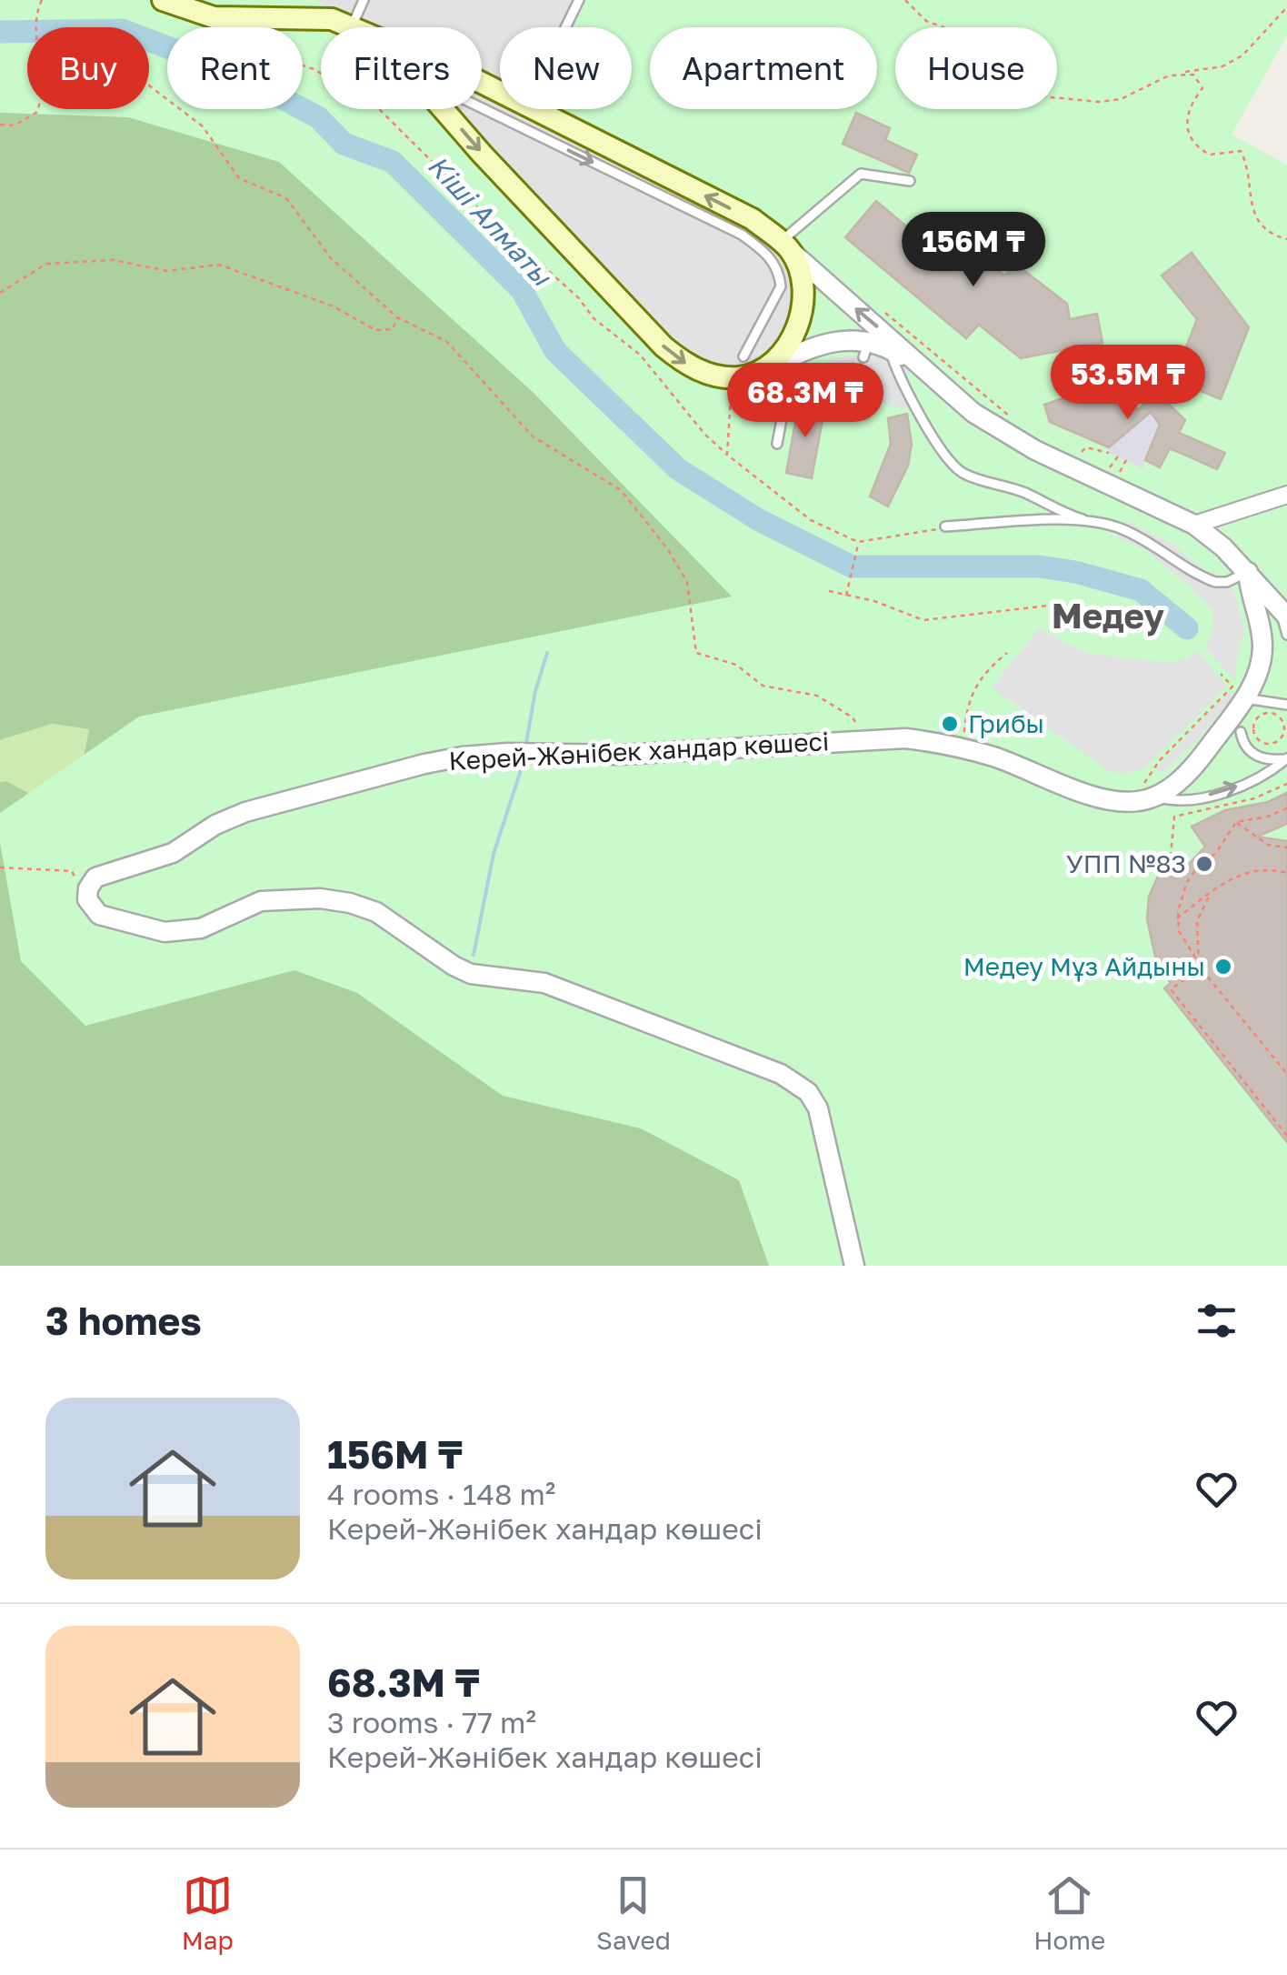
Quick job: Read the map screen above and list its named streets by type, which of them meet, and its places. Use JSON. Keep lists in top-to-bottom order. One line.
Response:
{"streets":{"street":["Керей-Жәнібек хандар көшесі"]},"districts":["Медеу"],"water":["Кіші Алматы"],"places":["Грибы","УПП №83","Медеу Мұз Айдыны"],"page":{"chip":["Buy","Rent","Filters","New","Apartment","House"],"price":["156M ₸","53.5M ₸","68.3M ₸"],"heading":"3 homes","list":[{"name":"156M ₸","note":"4 rooms · 148 m² · Керей-Жәнібек хандар көшесі"},{"name":"68.3M ₸","note":"3 rooms · 77 m² · Керей-Жәнібек хандар көшесі"}],"tabs":["Map","Saved","Home"]}}
